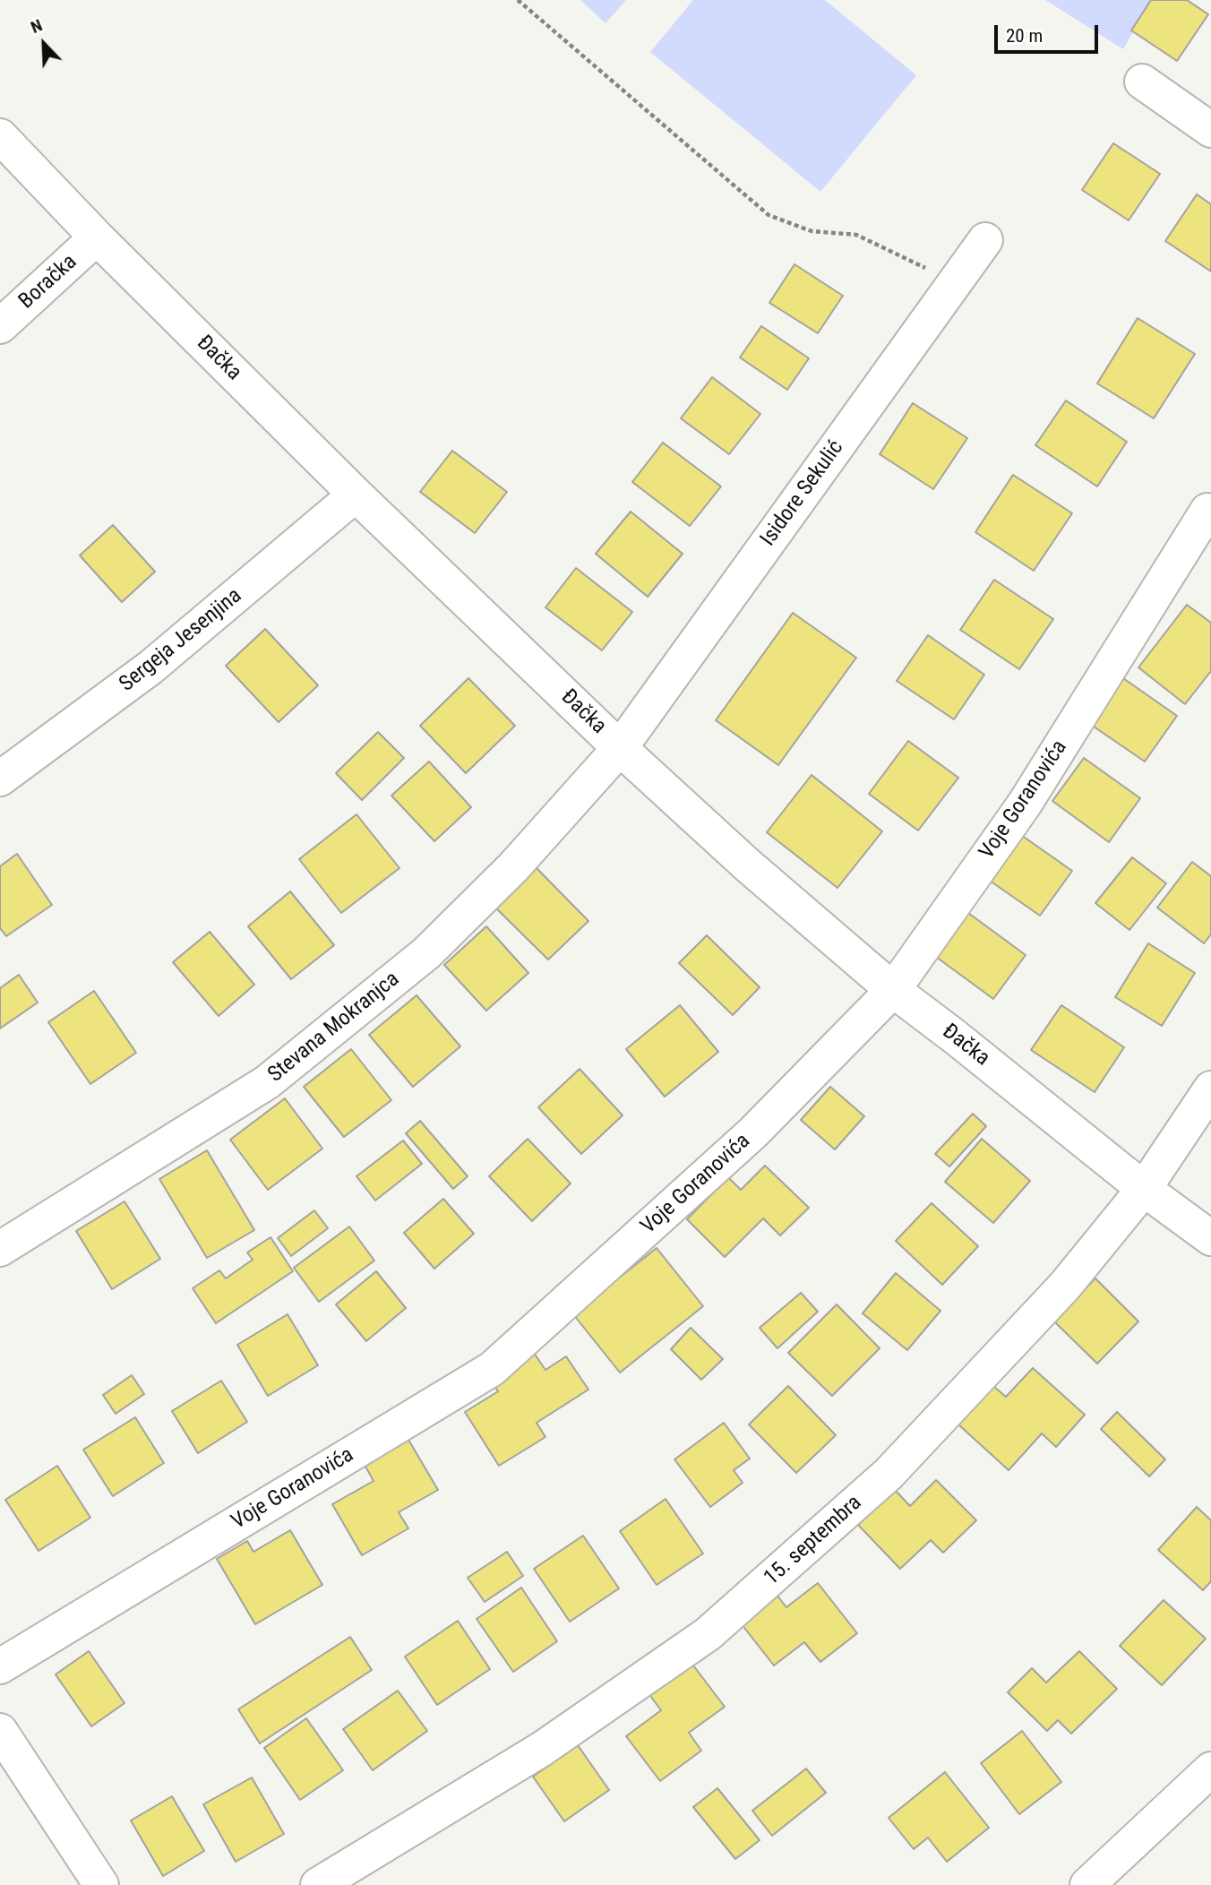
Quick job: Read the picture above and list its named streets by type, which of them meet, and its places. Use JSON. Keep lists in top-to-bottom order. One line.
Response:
{"streets":{"street":["Boračka","Đačka","Isidore Sekulić","Sergeja Jesenjina","Voje Goranovića","Stevana Mokranjca","15. septembra"]},"crossings":[["Boračka","Đačka"],["Đačka","Isidore Sekulić"],["Đačka","Sergeja Jesenjina"],["Đačka","Voje Goranovića"],["Đačka","Stevana Mokranjca"],["Đačka","15. septembra"],["Isidore Sekulić","Stevana Mokranjca"]],"scale_bar":"20 m","north":"top left"}
